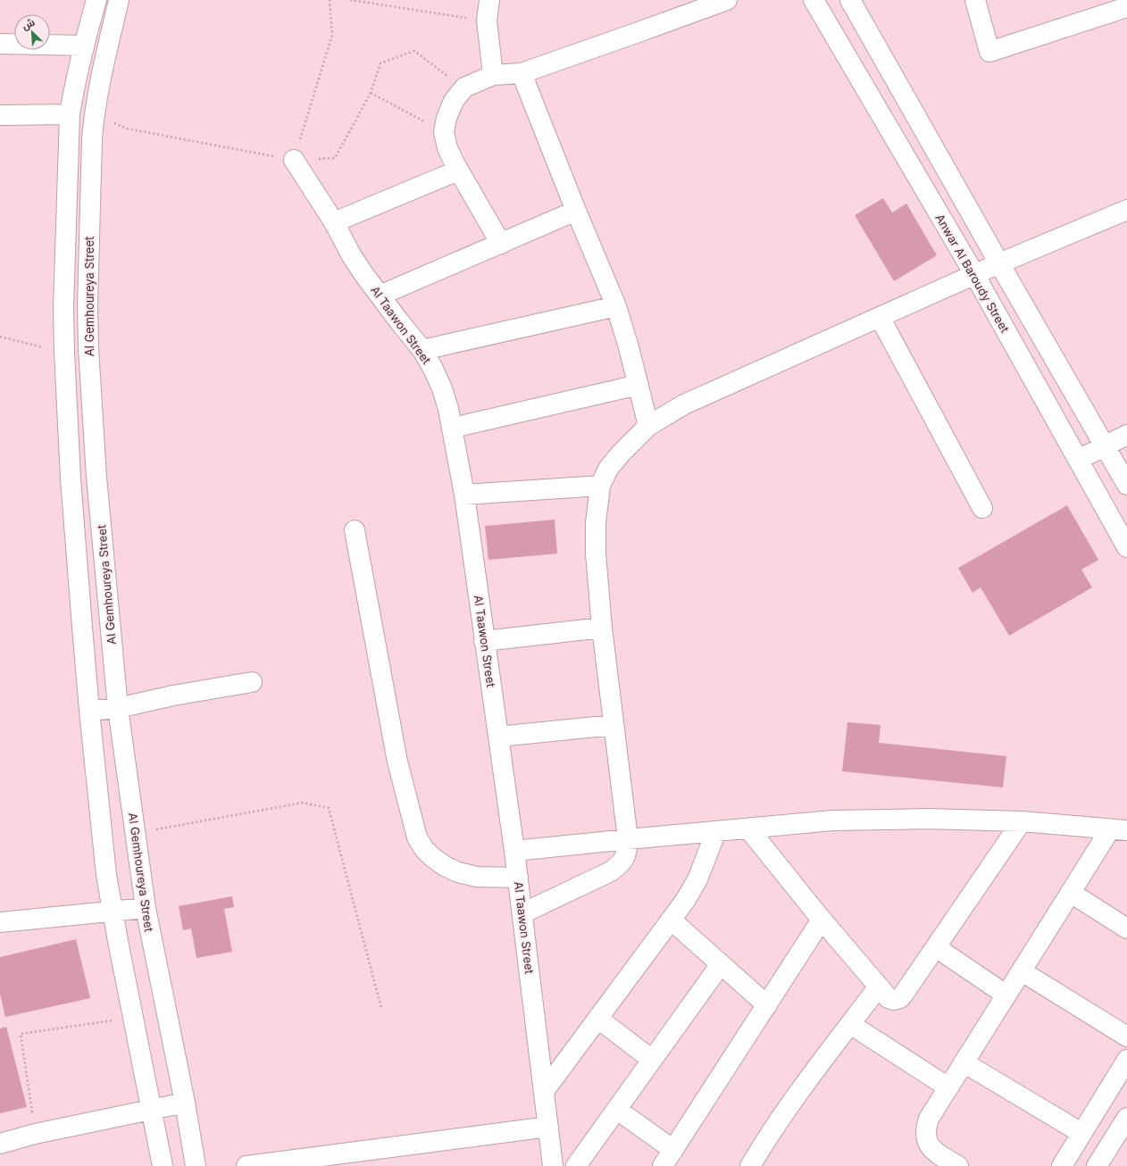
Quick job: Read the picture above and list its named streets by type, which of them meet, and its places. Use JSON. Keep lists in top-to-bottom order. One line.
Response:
{"streets":{"street":["Anwar Al Baroudy Street","Al Gemhoureya Street","Al Taawon Street"]},"north":"top left"}
